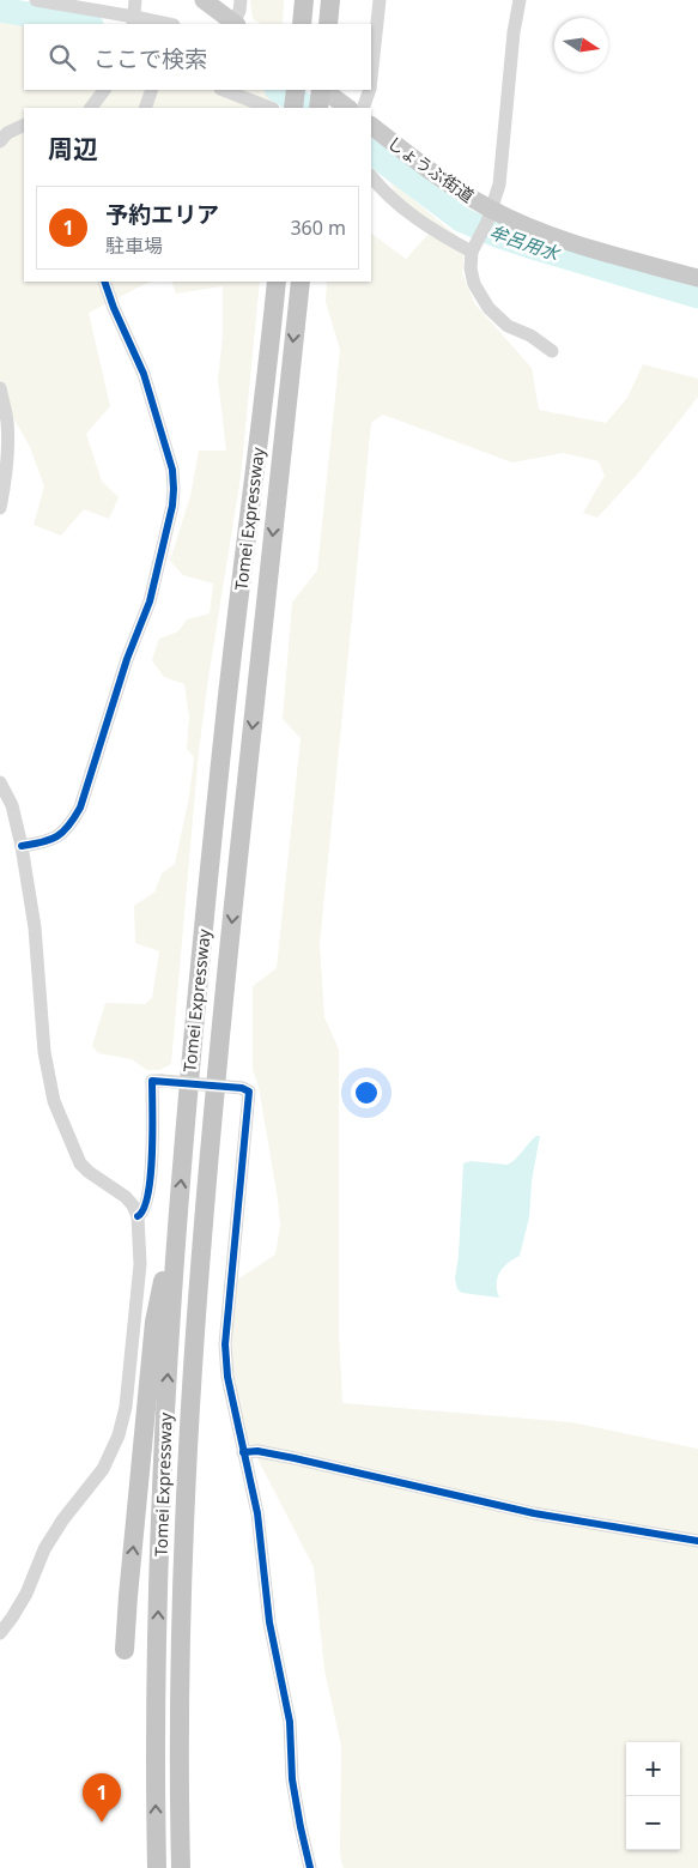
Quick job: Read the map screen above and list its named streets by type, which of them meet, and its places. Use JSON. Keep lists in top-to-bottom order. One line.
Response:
{"streets":{"highway":["Tomei Expressway"],"main road":["しょうぶ街道"]},"water":["牟呂用水"],"north":"right","page":{"search":"ここで検索","heading":"周辺","list":[{"mark":"1","name":"予約エリア","note":"駐車場","value":"360 m"}],"map_buttons":["+","−"],"pins":"1"}}
